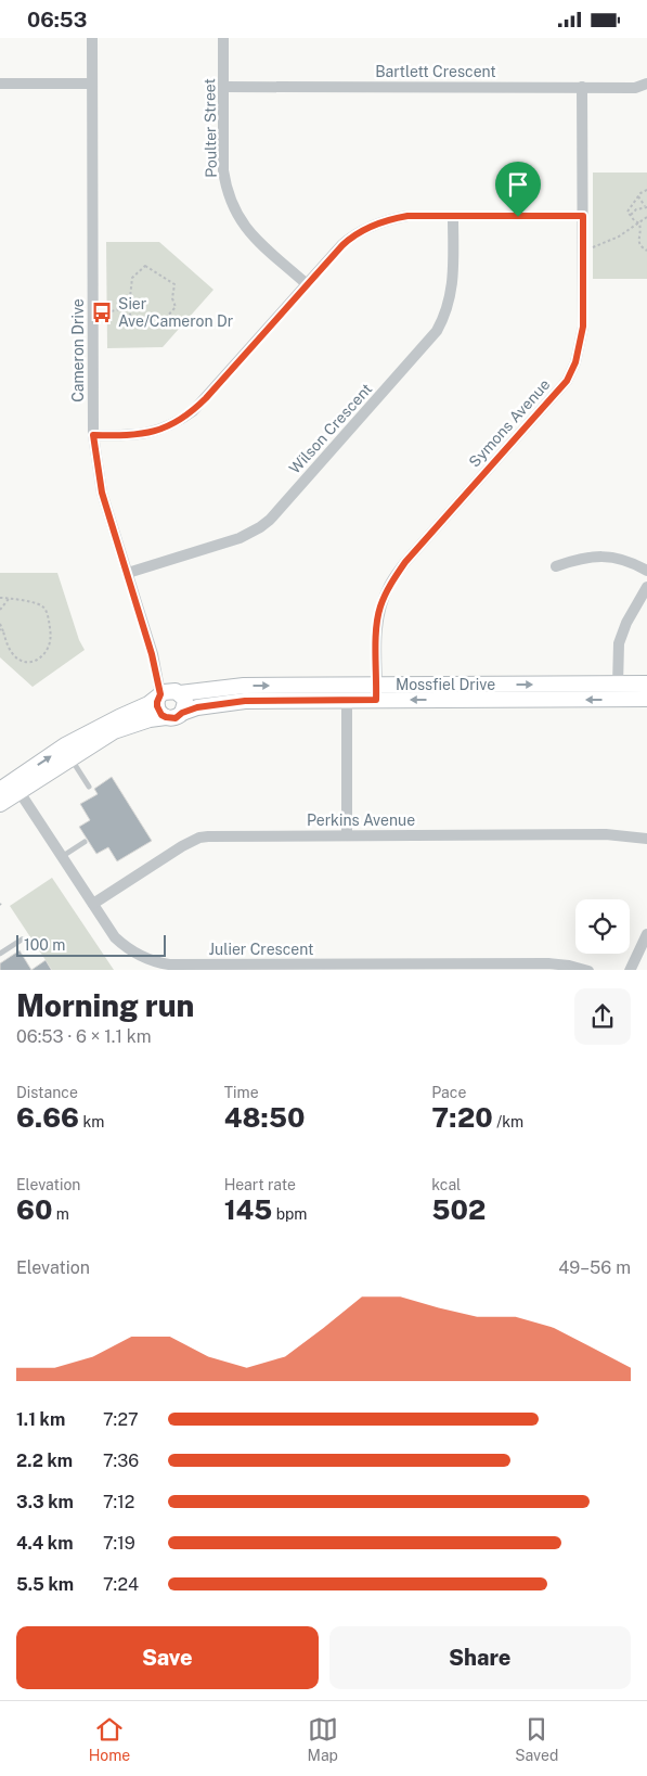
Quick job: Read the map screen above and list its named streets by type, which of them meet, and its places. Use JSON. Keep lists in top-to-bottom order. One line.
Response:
{"streets":{"street":["Bartlett Crescent","Poulter Street","Cameron Drive","Symons Avenue","Wilson Crescent","Mossfiel Drive","Perkins Avenue","Julier Crescent"]},"crossings":[["Bartlett Crescent","Poulter Street"],["Bartlett Crescent","Symons Avenue"],["Cameron Drive","Wilson Crescent"],["Cameron Drive","Mossfiel Drive"],["Symons Avenue","Mossfiel Drive"],["Perkins Avenue","Julier Crescent"]],"places":{"bus stop":["Sier Ave/Cameron Dr"]},"scale_bar":"100 m","page":{"status":"06:53","scale":"100 m","heading":["Morning run","06:53 · 6 × 1.1 km"],"stats":[["Distance","6.66 km"],["Time","48:50"],["Pace","7:20 /km"],["Elevation","60 m"],["Heart rate","145 bpm"],["kcal","502"]],"chart":["Elevation","49–56 m"],"list":[{"name":"1.1 km","note":"7:27"},{"name":"2.2 km","note":"7:36"},{"name":"3.3 km","note":"7:12"},{"name":"4.4 km","note":"7:19"},{"name":"5.5 km","note":"7:24"}],"buttons":["Save","Share"],"tabs":["Home","Map","Saved"]}}
